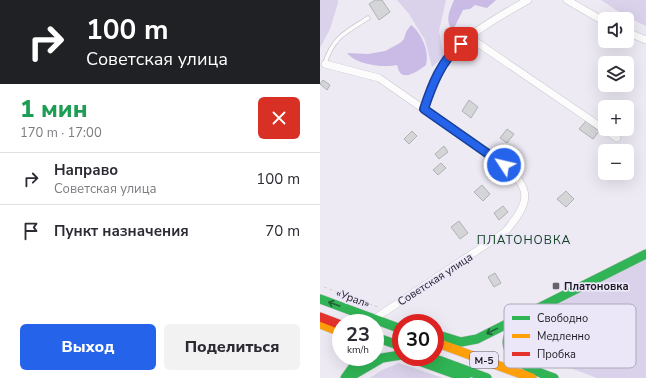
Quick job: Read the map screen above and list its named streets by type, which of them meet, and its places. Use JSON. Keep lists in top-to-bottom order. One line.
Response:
{"streets":{"main road":["«Урал»","М-5"],"street":["Советская улица"]},"districts":["ПЛАТОНОВКА"],"places":{"transit":["Платоновка"]},"legend":["Свободно","Медленно","Пробка"],"page":{"turn":["100 m","Советская улица"],"map_buttons":["+","−"],"heading":["1 мин","170 m · 17:00"],"list":[{"name":"Направо","note":"Советская улица","value":"100 m"},{"name":"Пункт назначения","value":"70 m"}],"speed":"23 km/h","limit":"30","buttons":["Выход","Поделиться"]}}
